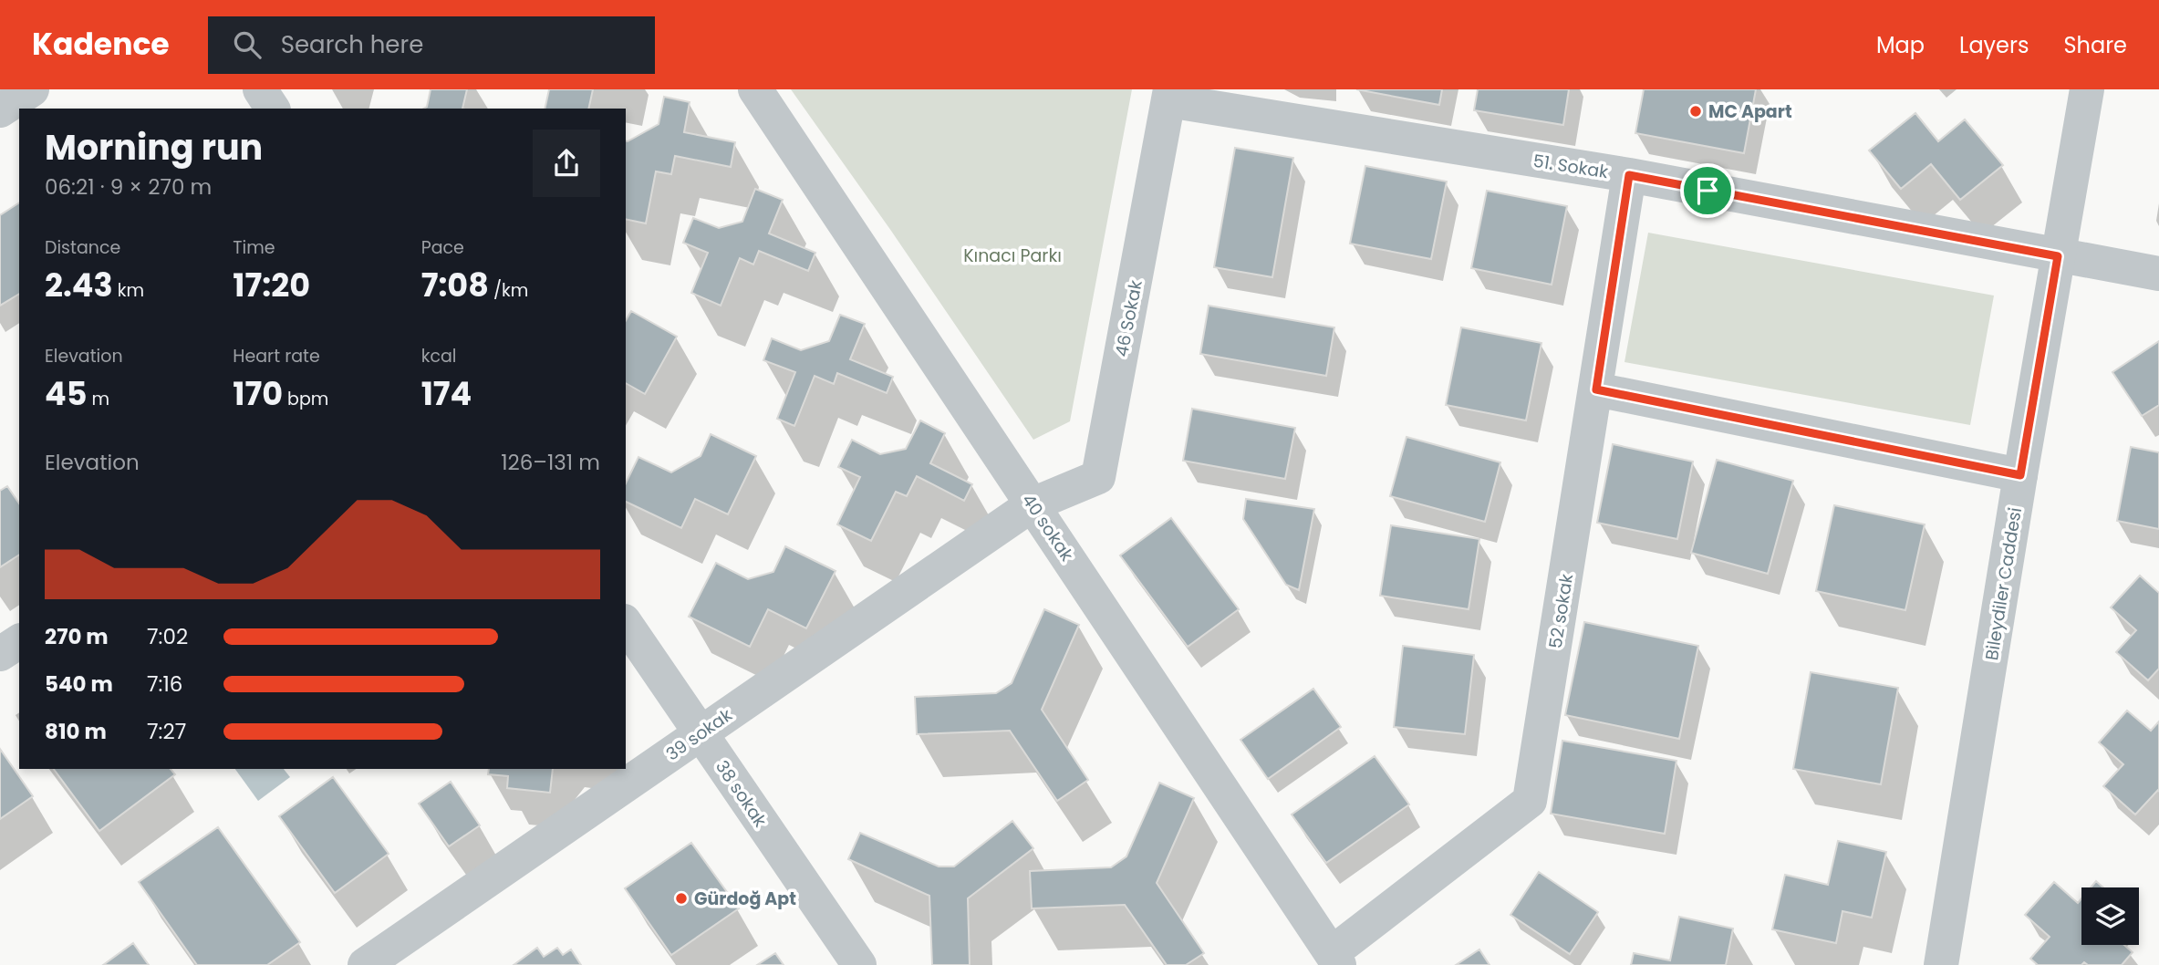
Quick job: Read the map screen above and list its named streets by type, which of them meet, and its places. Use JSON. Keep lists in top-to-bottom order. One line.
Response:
{"streets":{"street":["51. Sokak","46 Sokak","40 sokak","Bileydiler Caddesi","52 sokak","39 sokak","38 sokak"]},"crossings":[["51. Sokak","46 Sokak"],["51. Sokak","Bileydiler Caddesi"],["51. Sokak","52 sokak"],["46 Sokak","40 sokak"],["46 Sokak","39 sokak"],["40 sokak","52 sokak"],["40 sokak","39 sokak"],["39 sokak","38 sokak"]],"parks":["Kınacı Parkı"],"places":["MC Apart","Gürdoğ Apt"],"page":{"header":"Kadence","search":"Search here","nav":["Map","Layers","Share"],"heading":["Morning run","06:21 · 9 × 270 m"],"stats":[["Distance","2.43 km"],["Time","17:20"],["Pace","7:08 /km"],["Elevation","45 m"],["Heart rate","170 bpm"],["kcal","174"]],"chart":["Elevation","126–131 m"],"list":[{"name":"270 m","note":"7:02"},{"name":"540 m","note":"7:16"},{"name":"810 m","note":"7:27"}]}}
